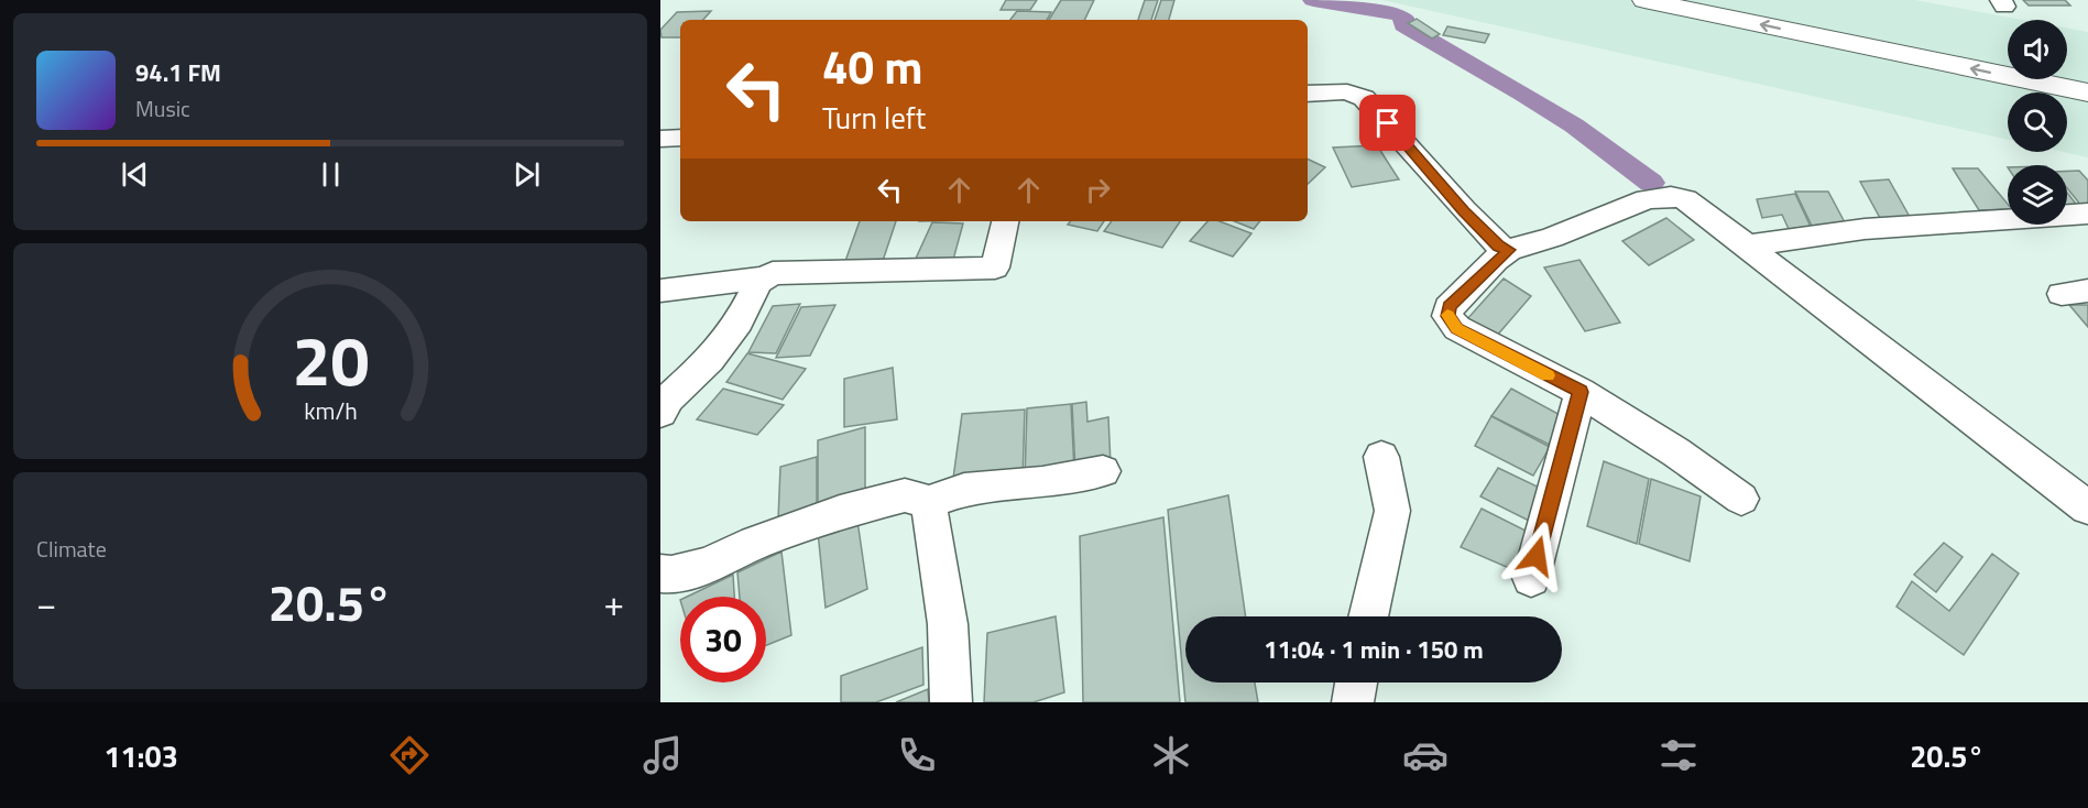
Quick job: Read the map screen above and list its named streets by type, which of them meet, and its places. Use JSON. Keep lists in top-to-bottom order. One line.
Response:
{"page":{"turn":["40 m","Turn left"],"song":["94.1 FM","Music"],"tile":"Climate","heat":["−","20.5°","+"],"limit":"30","trip":"11:04 · 1 min · 150 m","tabs":["11:03","20.5°"],"gauge":["20","km/h"]}}
